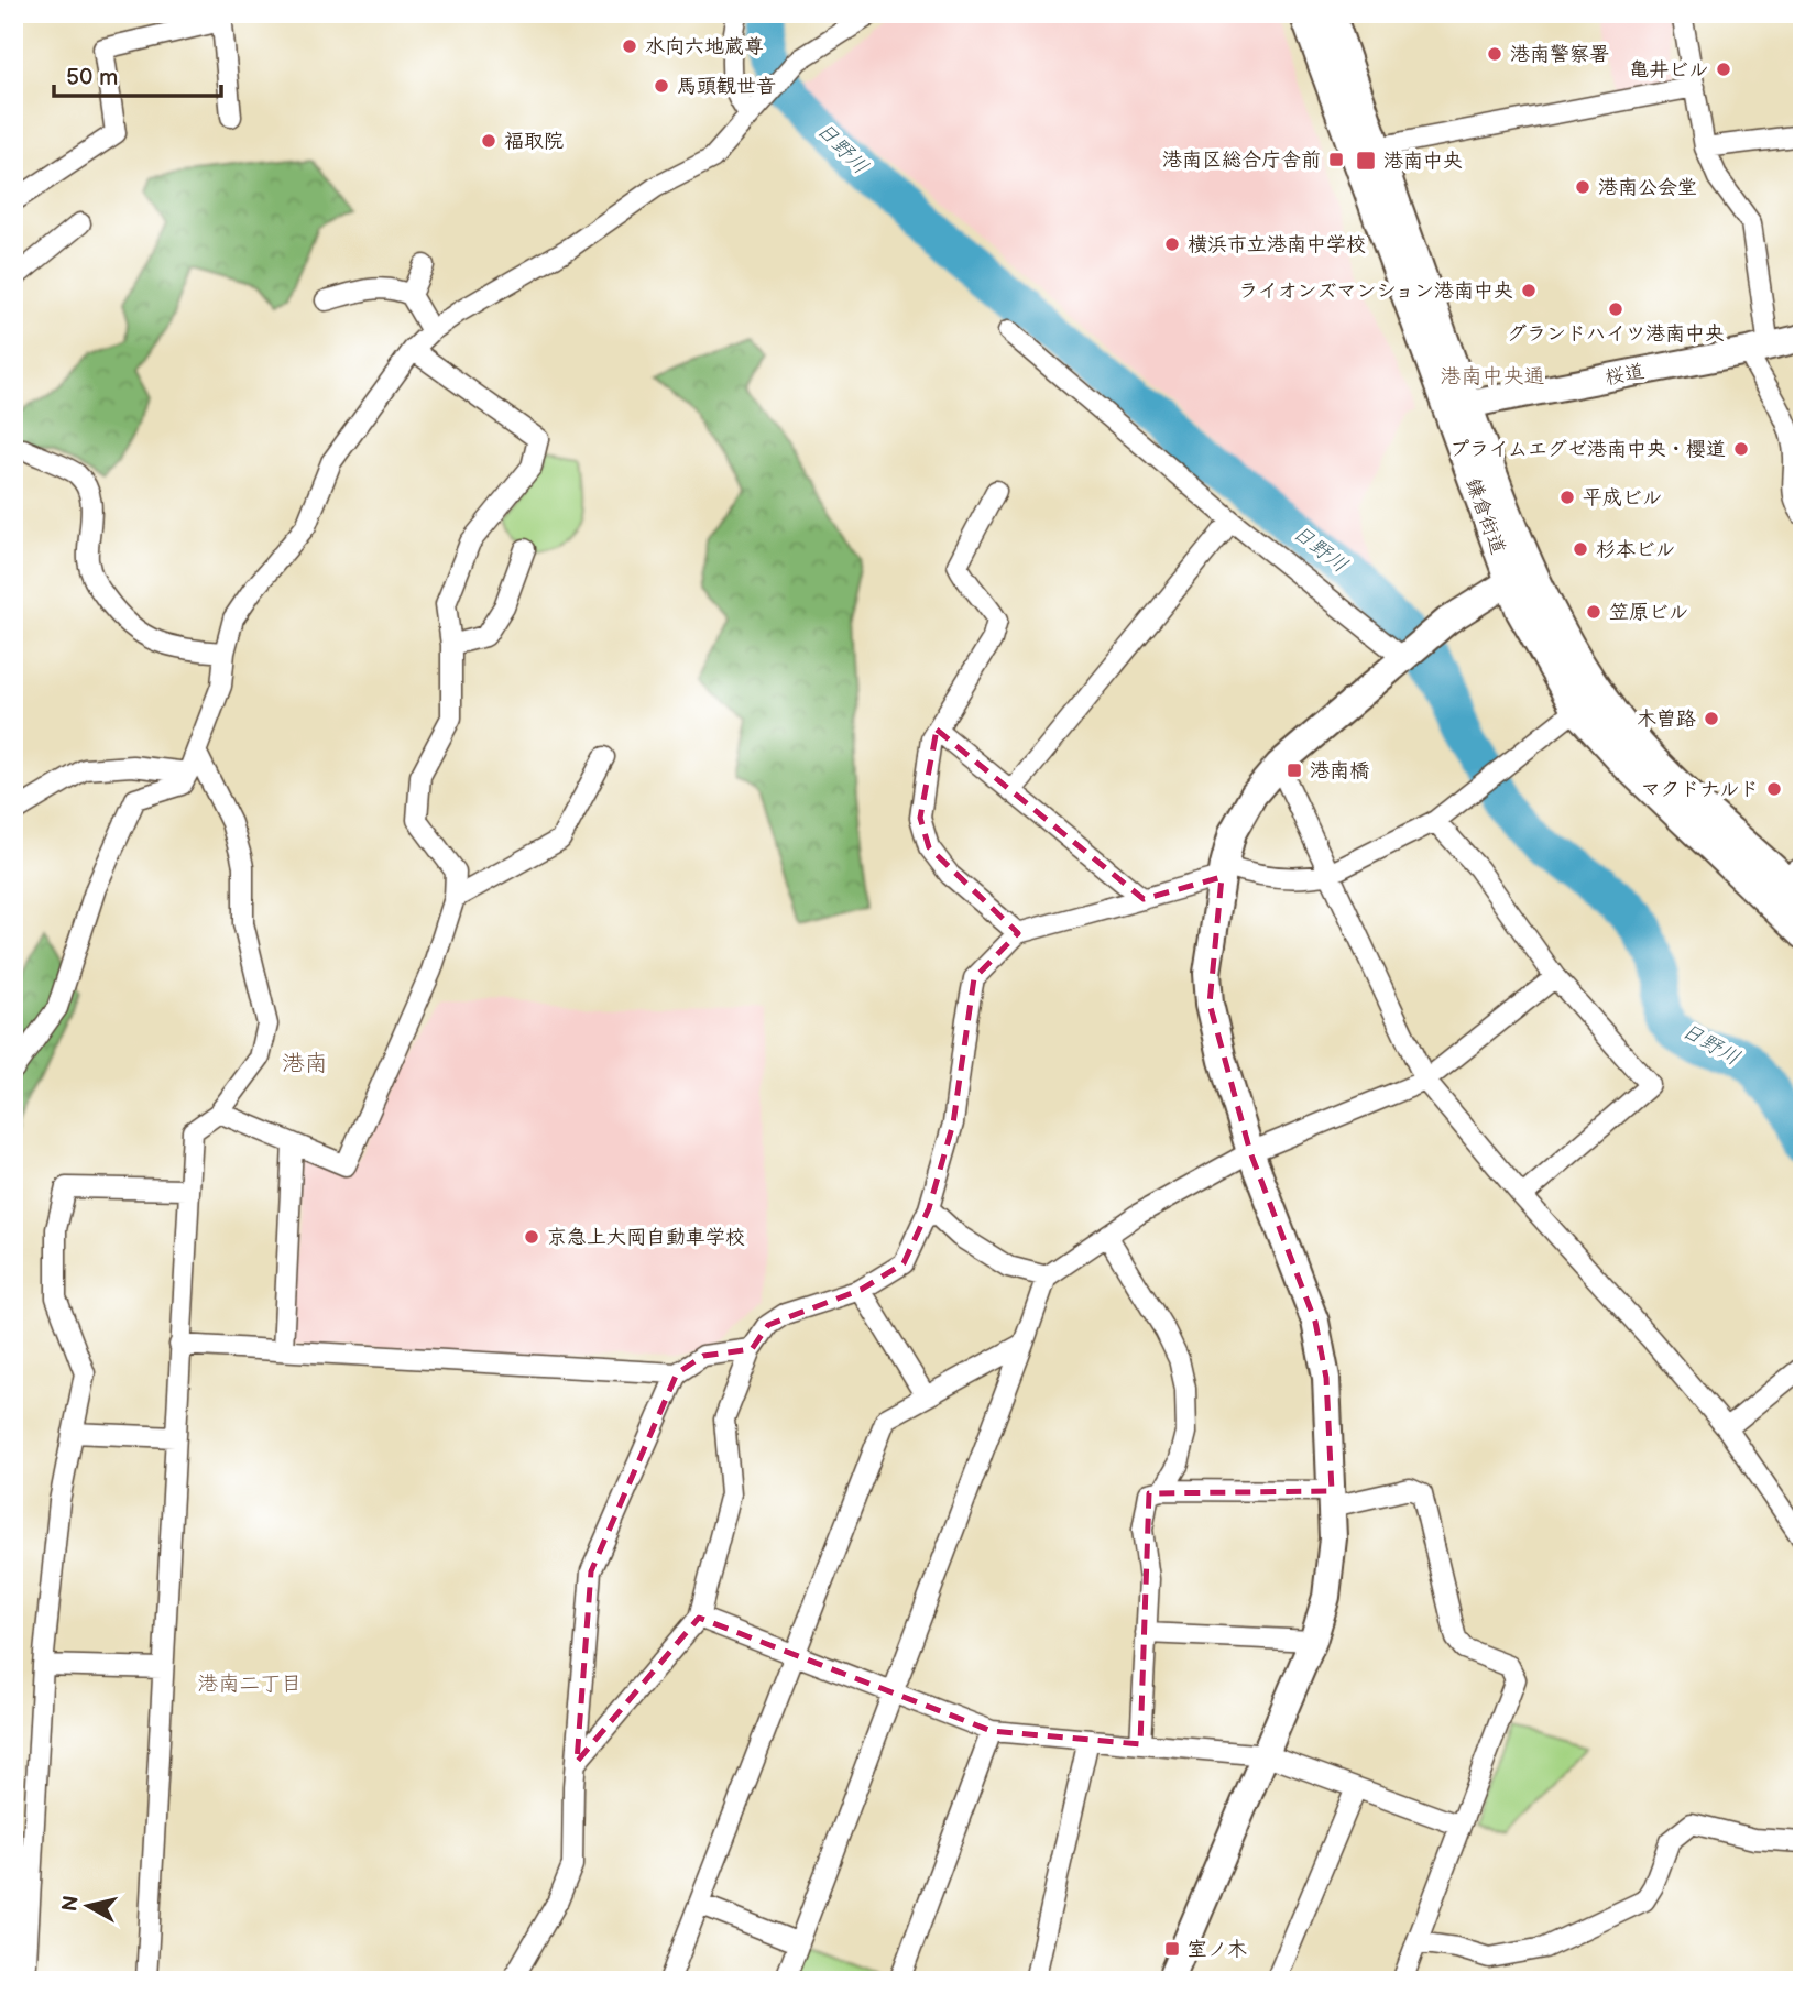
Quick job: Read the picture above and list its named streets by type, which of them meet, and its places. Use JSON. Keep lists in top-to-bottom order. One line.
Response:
{"streets":{"main road":["鎌倉街道"],"street":["桜道"]},"crossings":[["桜道","鎌倉街道"]],"districts":["港南中央通","港南","港南二丁目"],"water":["日野川"],"places":{"other":["水向六地蔵尊","港南警察署","亀井ビル","馬頭観世音","福取院","港南公会堂","横浜市立港南中学校","ライオンズマンション港南中央","グランドハイツ港南中央","プライムエグゼ港南中央・櫻道","平成ビル","杉本ビル","笠原ビル","木曽路","マクドナルド","京急上大岡自動車学校"],"transit":["港南区総合庁舎前","港南中央","港南橋","室ノ木"]},"scale_bar":"50 m","north":"left"}
